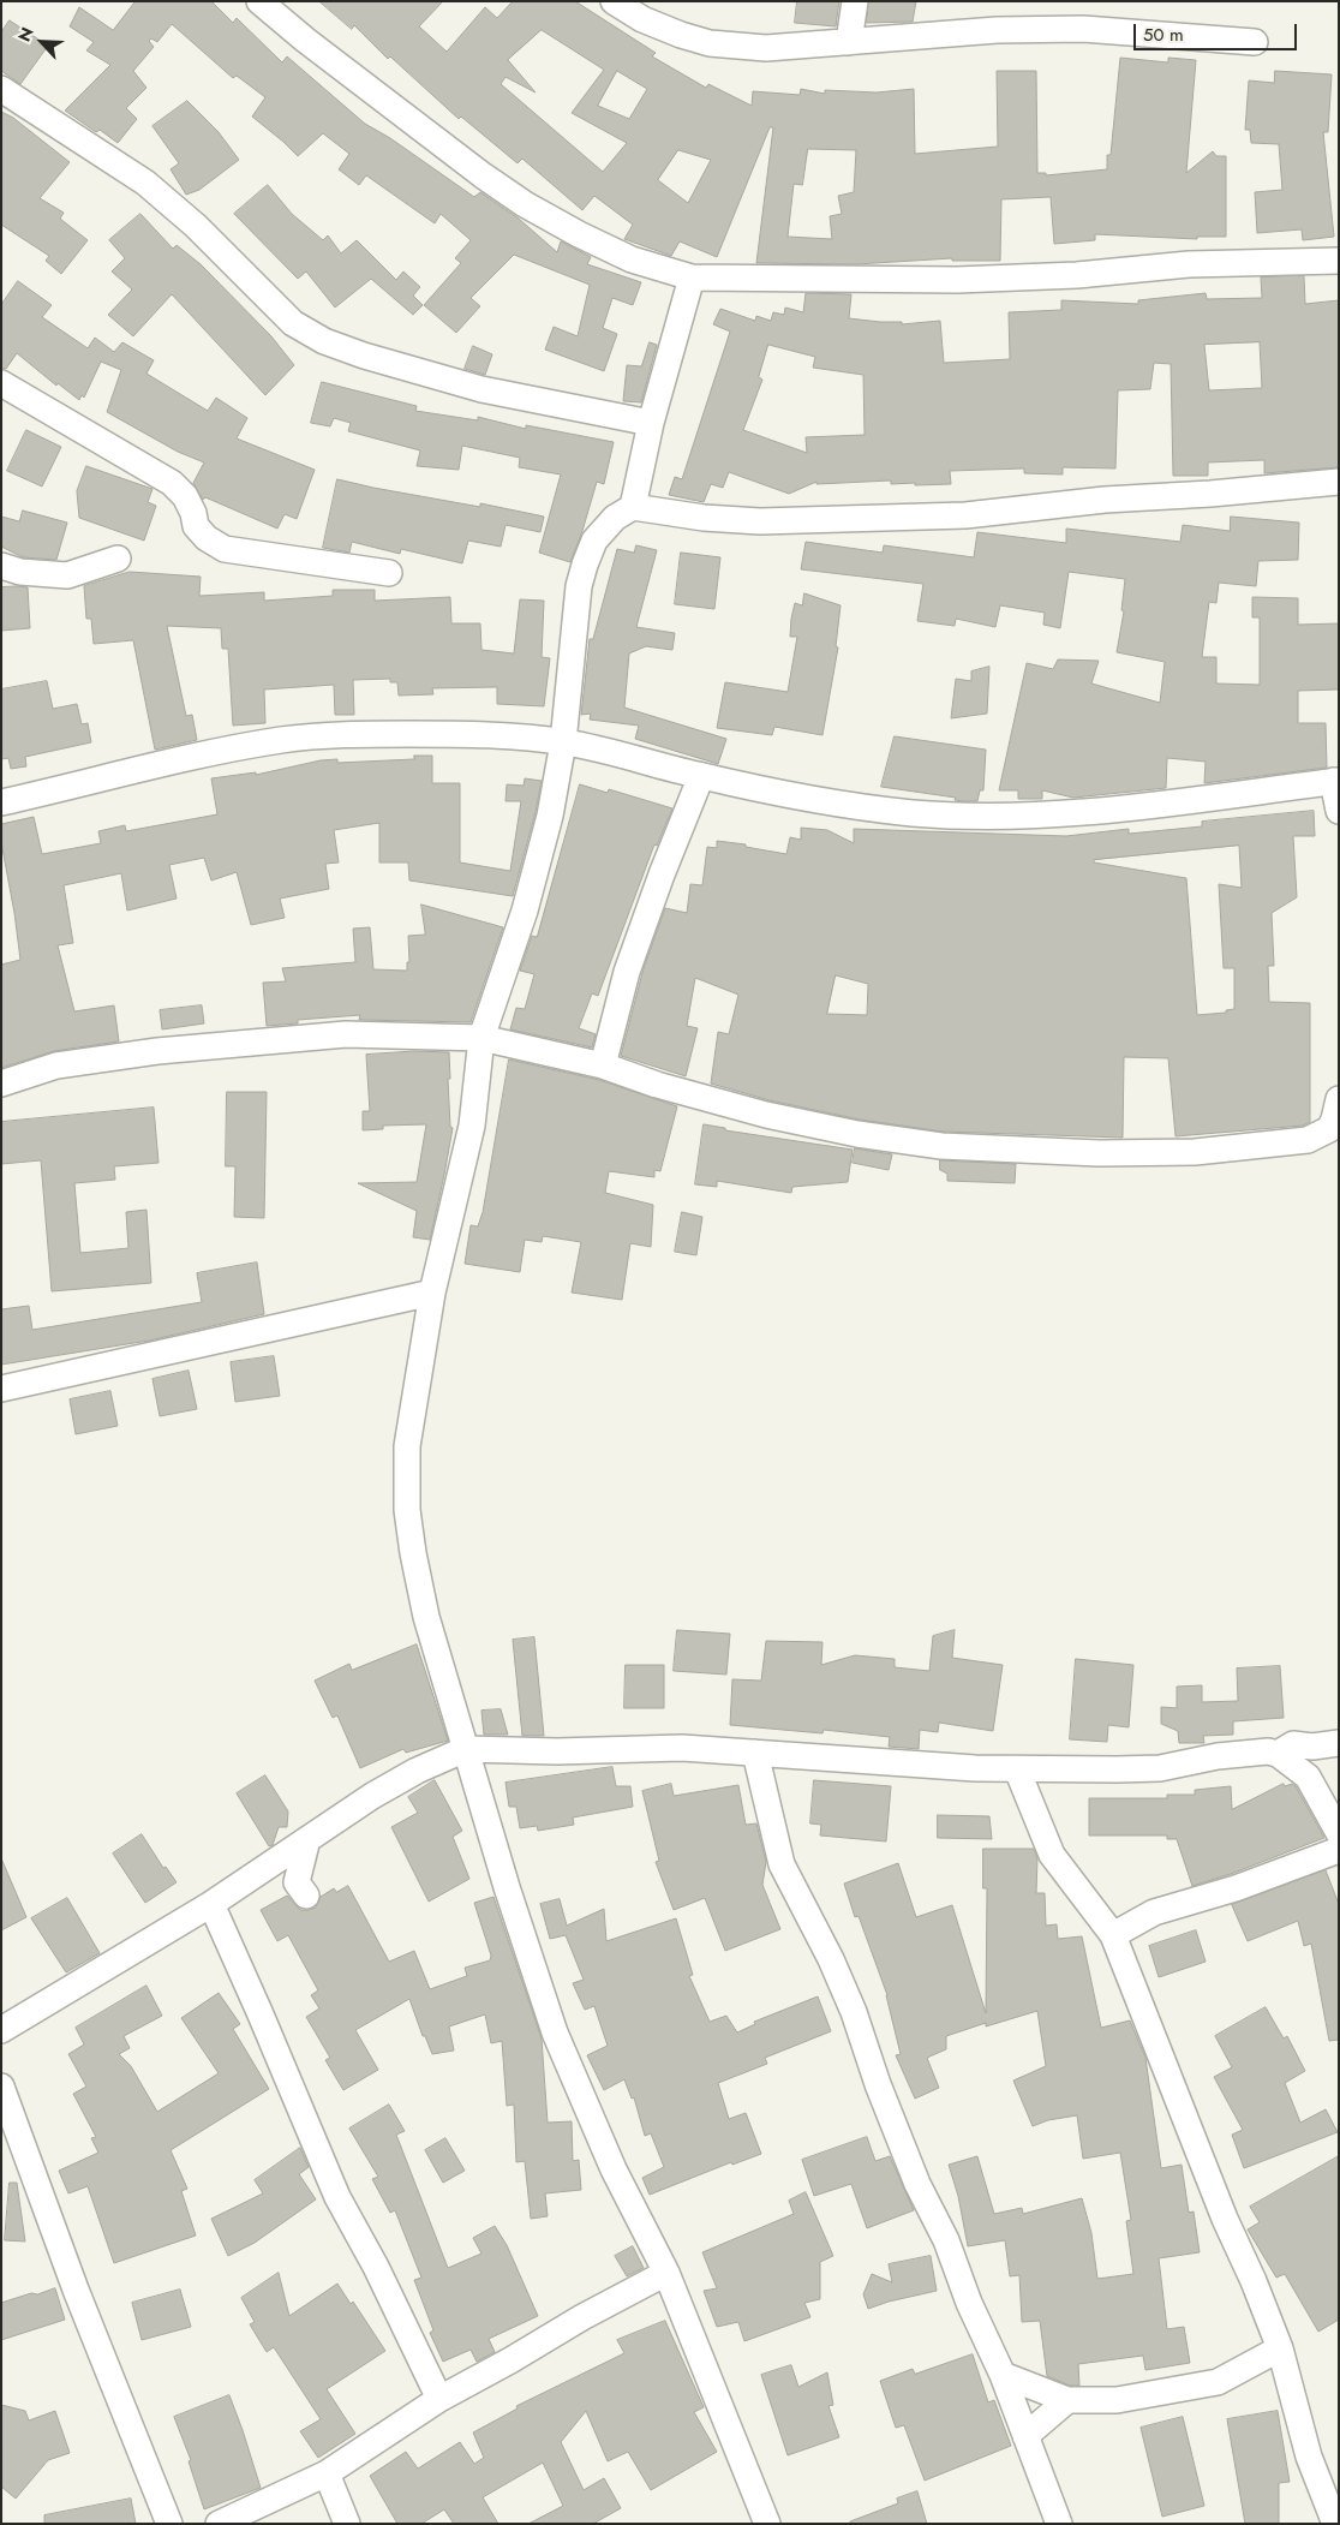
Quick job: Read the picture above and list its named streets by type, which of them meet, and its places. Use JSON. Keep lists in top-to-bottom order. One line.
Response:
{"scale_bar":"50 m","north":"top left"}
